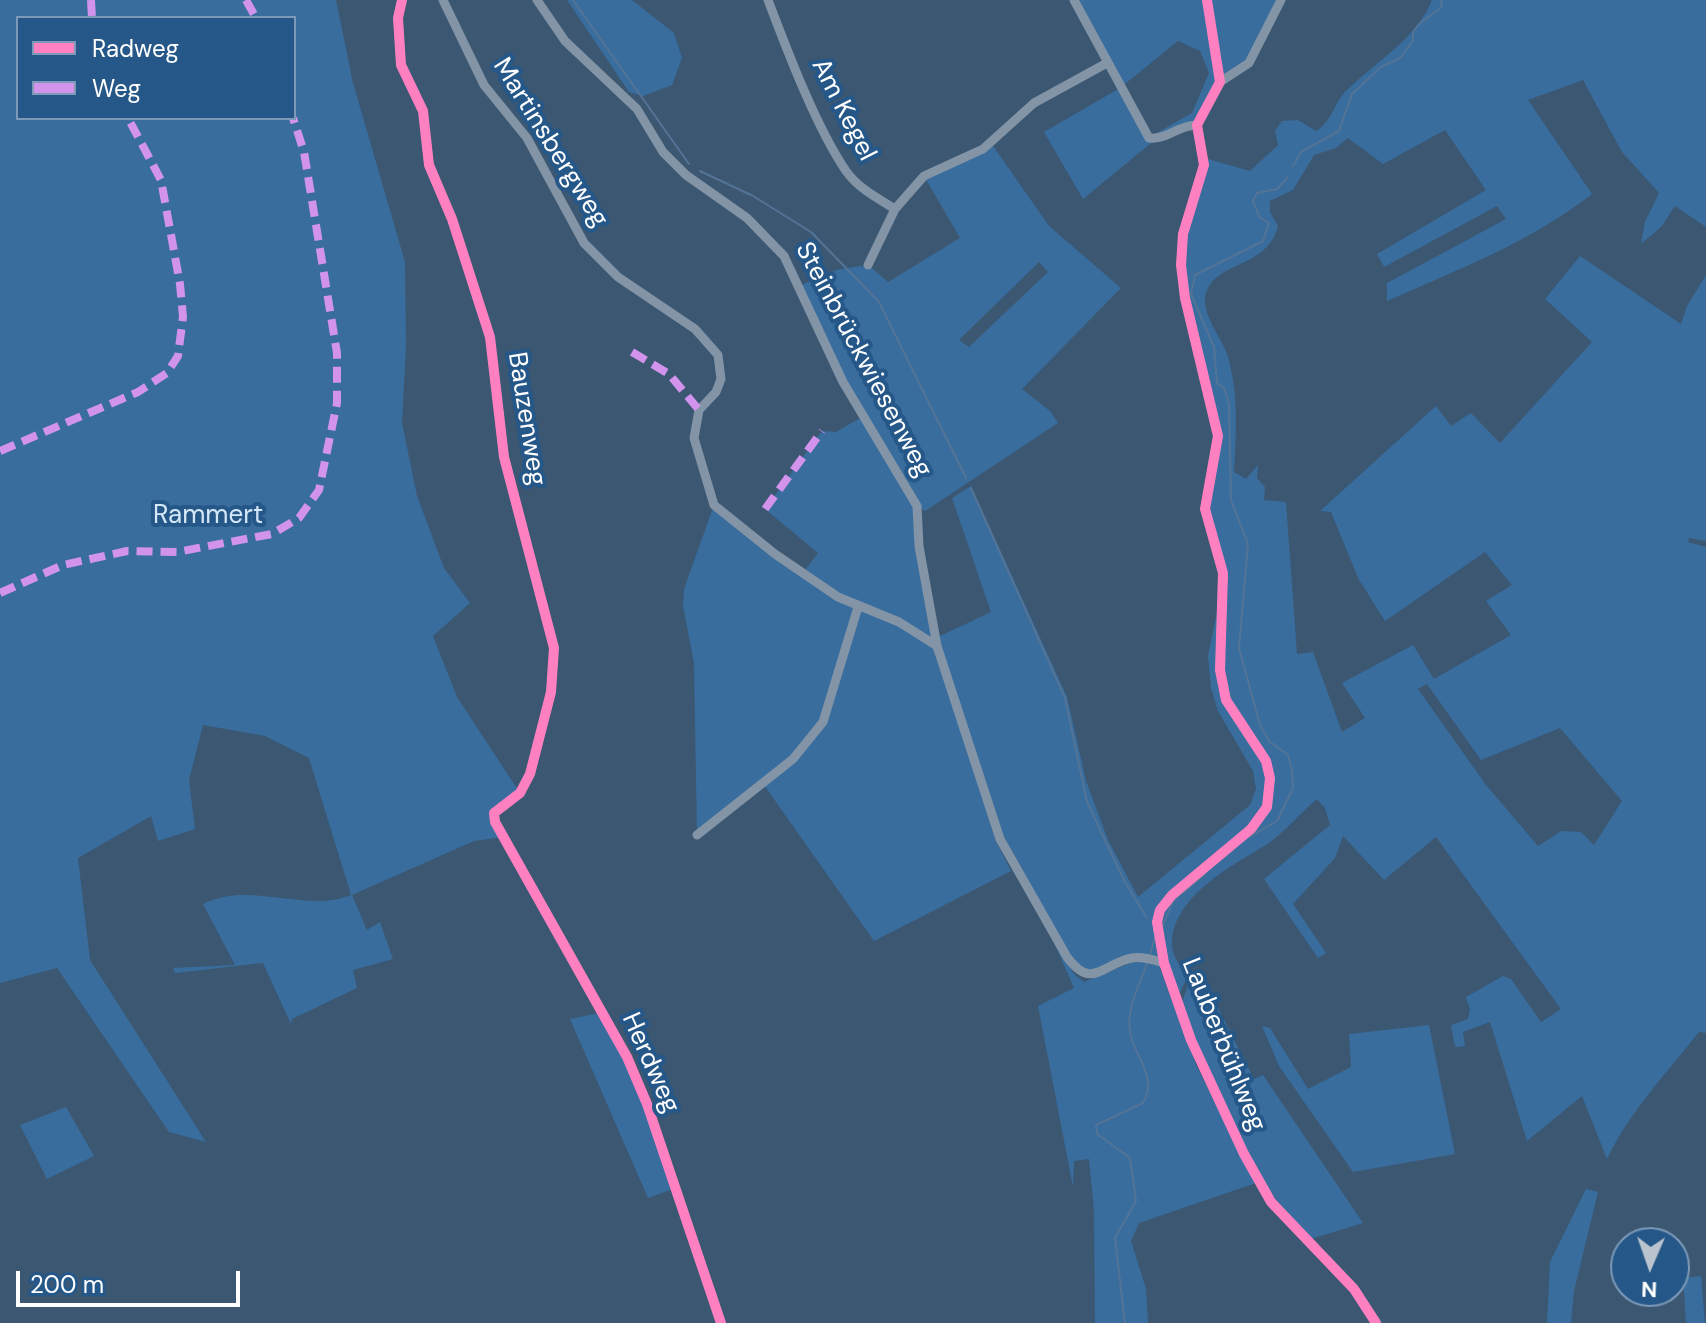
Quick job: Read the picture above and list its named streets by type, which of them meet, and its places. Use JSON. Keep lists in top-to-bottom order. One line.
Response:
{"streets":{"street":["Am Kegel","Martinsbergweg","Steinbrückwiesenweg","Bauzenweg","Lauberbühlweg","Herdweg"]},"crossings":[["Martinsbergweg","Steinbrückwiesenweg"],["Steinbrückwiesenweg","Lauberbühlweg"],["Bauzenweg","Herdweg"]],"parks":["Rammert"],"legend":["Radweg","Weg"],"scale_bar":"200 m","north":"bottom"}
